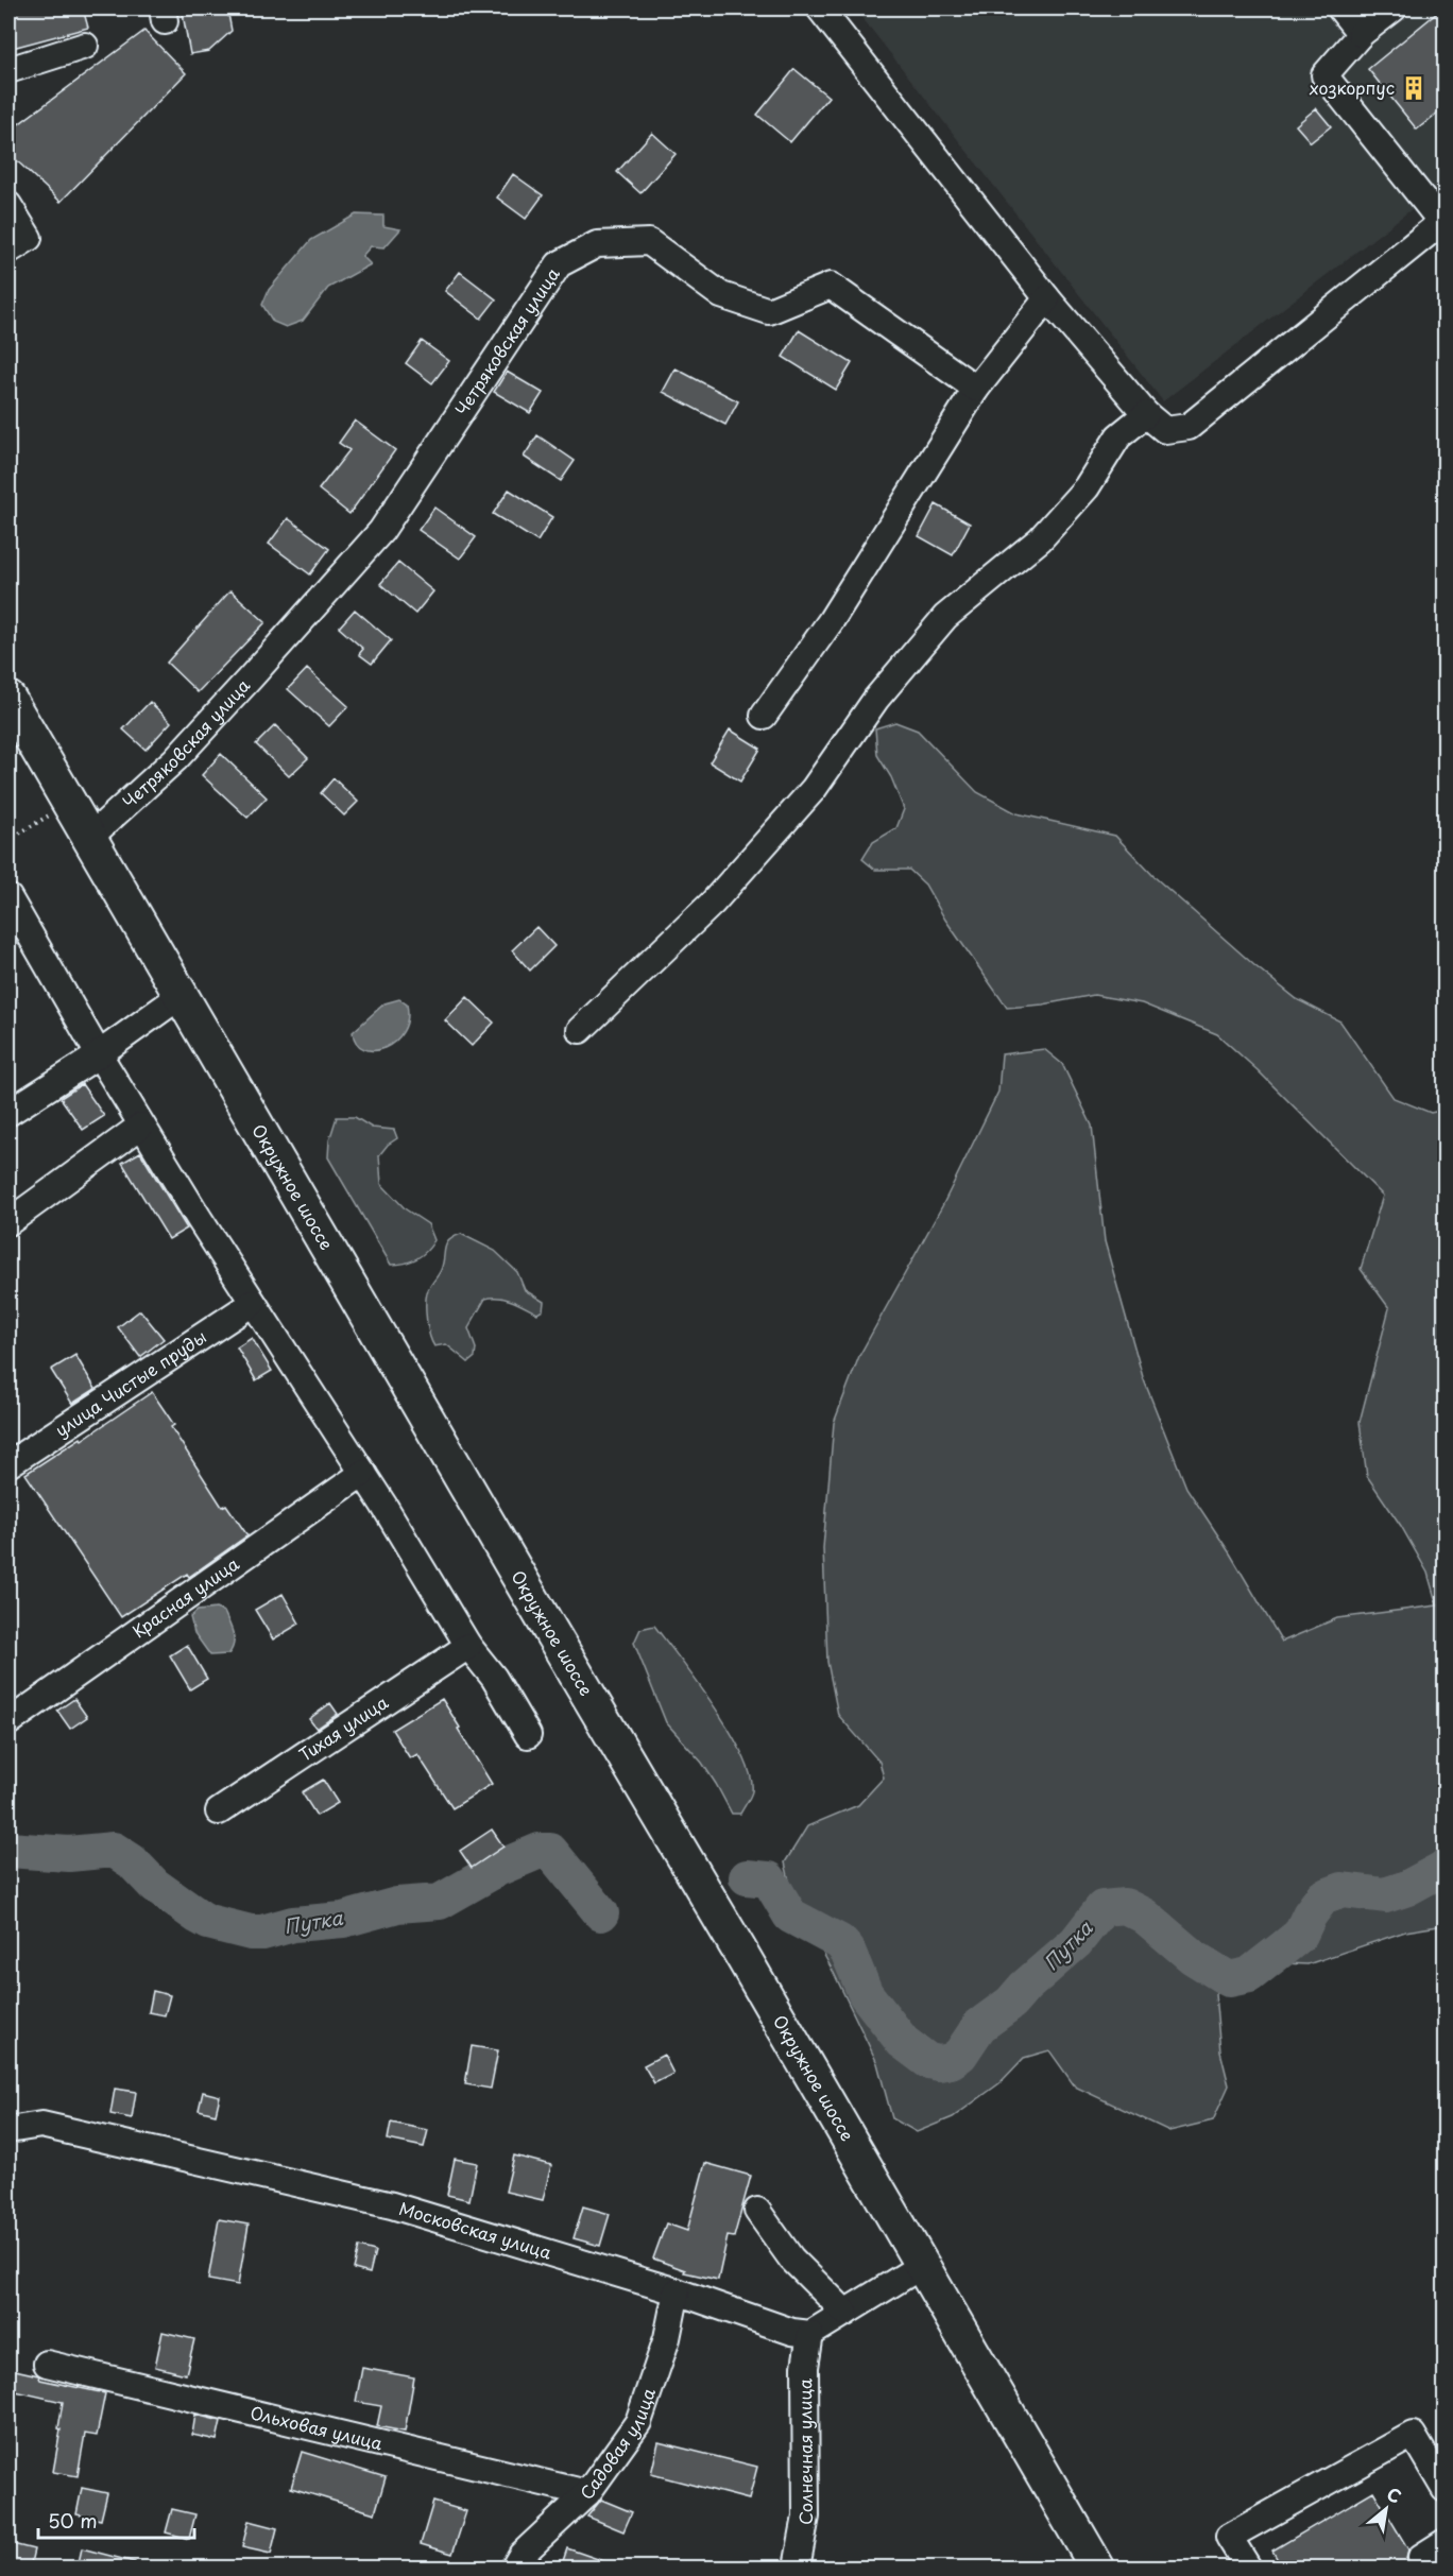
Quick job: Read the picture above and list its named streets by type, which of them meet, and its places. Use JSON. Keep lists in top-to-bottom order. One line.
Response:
{"streets":{"main road":["Окружное шоссе"],"street":["Четряковская улица","улица Чистые пруды","Красная улица","Тихая улица","Московская улица","Ольховая улица","Садовая улица","Солнечная улица"]},"crossings":[["Четряковская улица","Окружное шоссе"],["Московская улица","Садовая улица"],["Московская улица","Солнечная улица"],["Ольховая улица","Садовая улица"]],"water":["Путка"],"places":{"building":["хозкорпус"]},"scale_bar":"50 m","north":"top right"}
